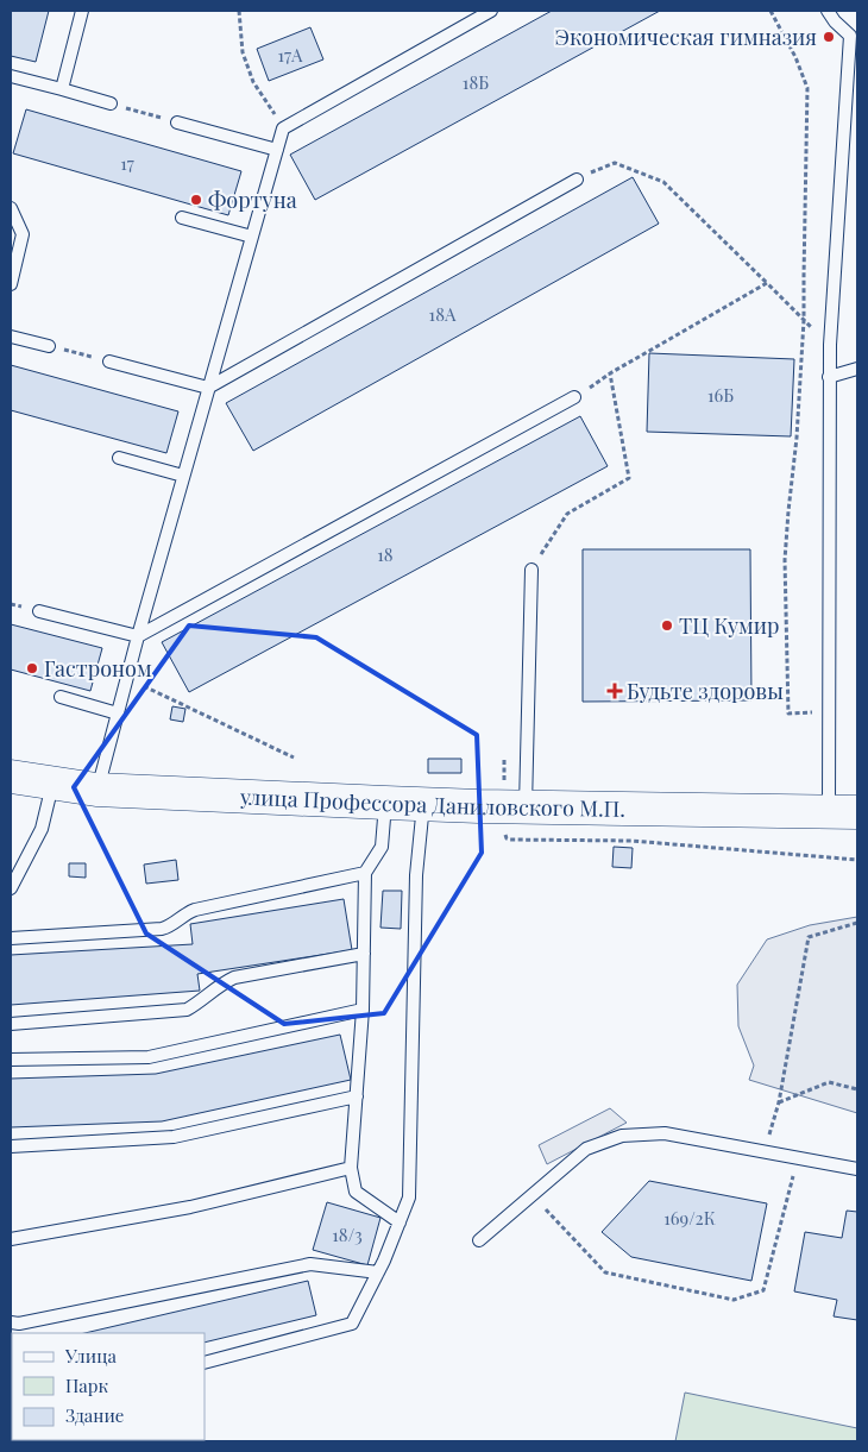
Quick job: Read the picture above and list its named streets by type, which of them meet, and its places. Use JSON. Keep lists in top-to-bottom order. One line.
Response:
{"streets":{"main road":["улица Профессора Даниловского М.П."]},"places":{"other":["Экономическая гимназия","Фортуна","ТЦ Кумир","Гастроном"],"health":["Будьте здоровы"]},"house_numbers":["17А","18Б","17","18А","16Б","18","169/2К","18/3"],"legend":["Улица","Парк","Здание"]}
